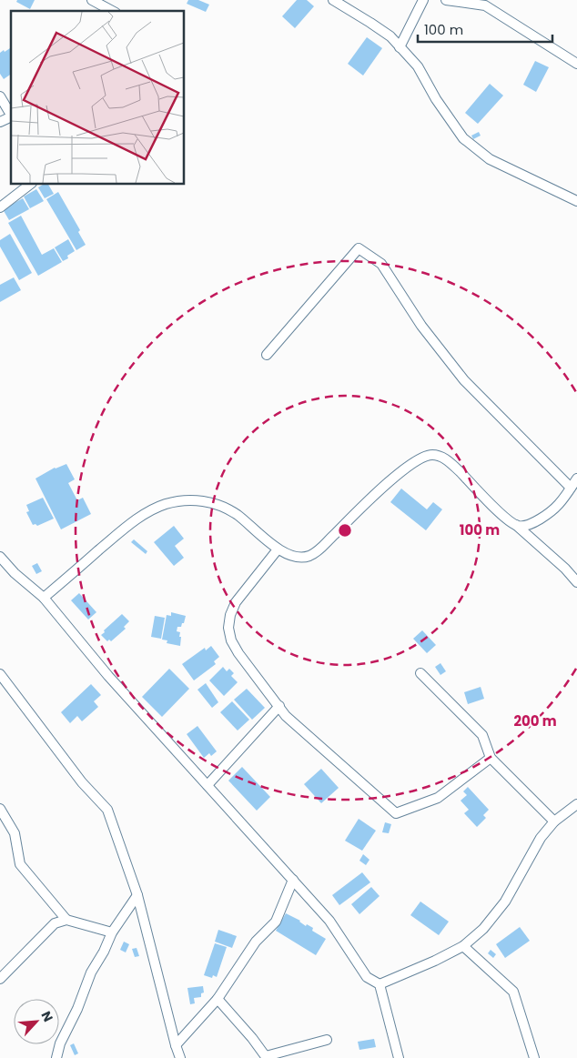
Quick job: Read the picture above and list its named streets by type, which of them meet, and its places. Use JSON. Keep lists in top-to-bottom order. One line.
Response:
{"scale_bar":"100 m","north":"top right","rings":["100 m","200 m"]}
